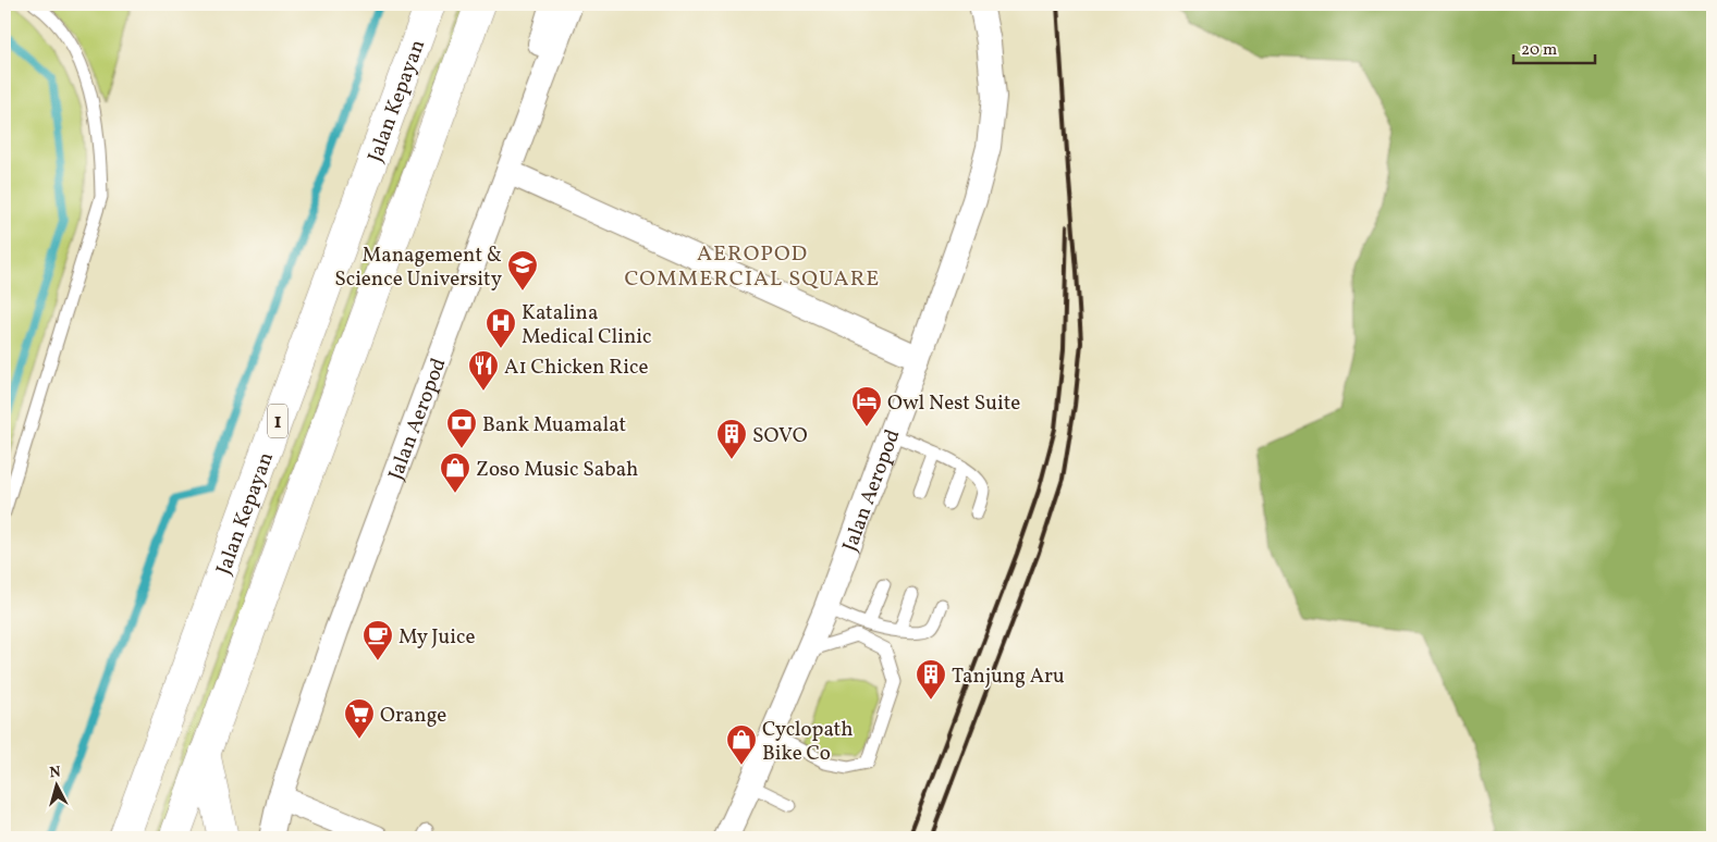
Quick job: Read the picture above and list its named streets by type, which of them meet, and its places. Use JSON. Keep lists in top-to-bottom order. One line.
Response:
{"streets":{"highway":["Jalan Kepayan","1"],"street":["Jalan Aeropod"]},"districts":["AEROPOD COMMERCIAL SQUARE"],"places":{"school or university":["Management & Science University"],"hospital":["Katalina Medical Clinic"],"restaurant":["A1 Chicken Rice"],"hotel":["Owl Nest Suite"],"bank":["Bank Muamalat"],"building":["SOVO","Tanjung Aru"],"shop":["Zoso Music Sabah","Cyclopath Bike Co"],"cafe":["My Juice"],"supermarket":["Orange"]},"scale_bar":"20 m","north":"top"}
